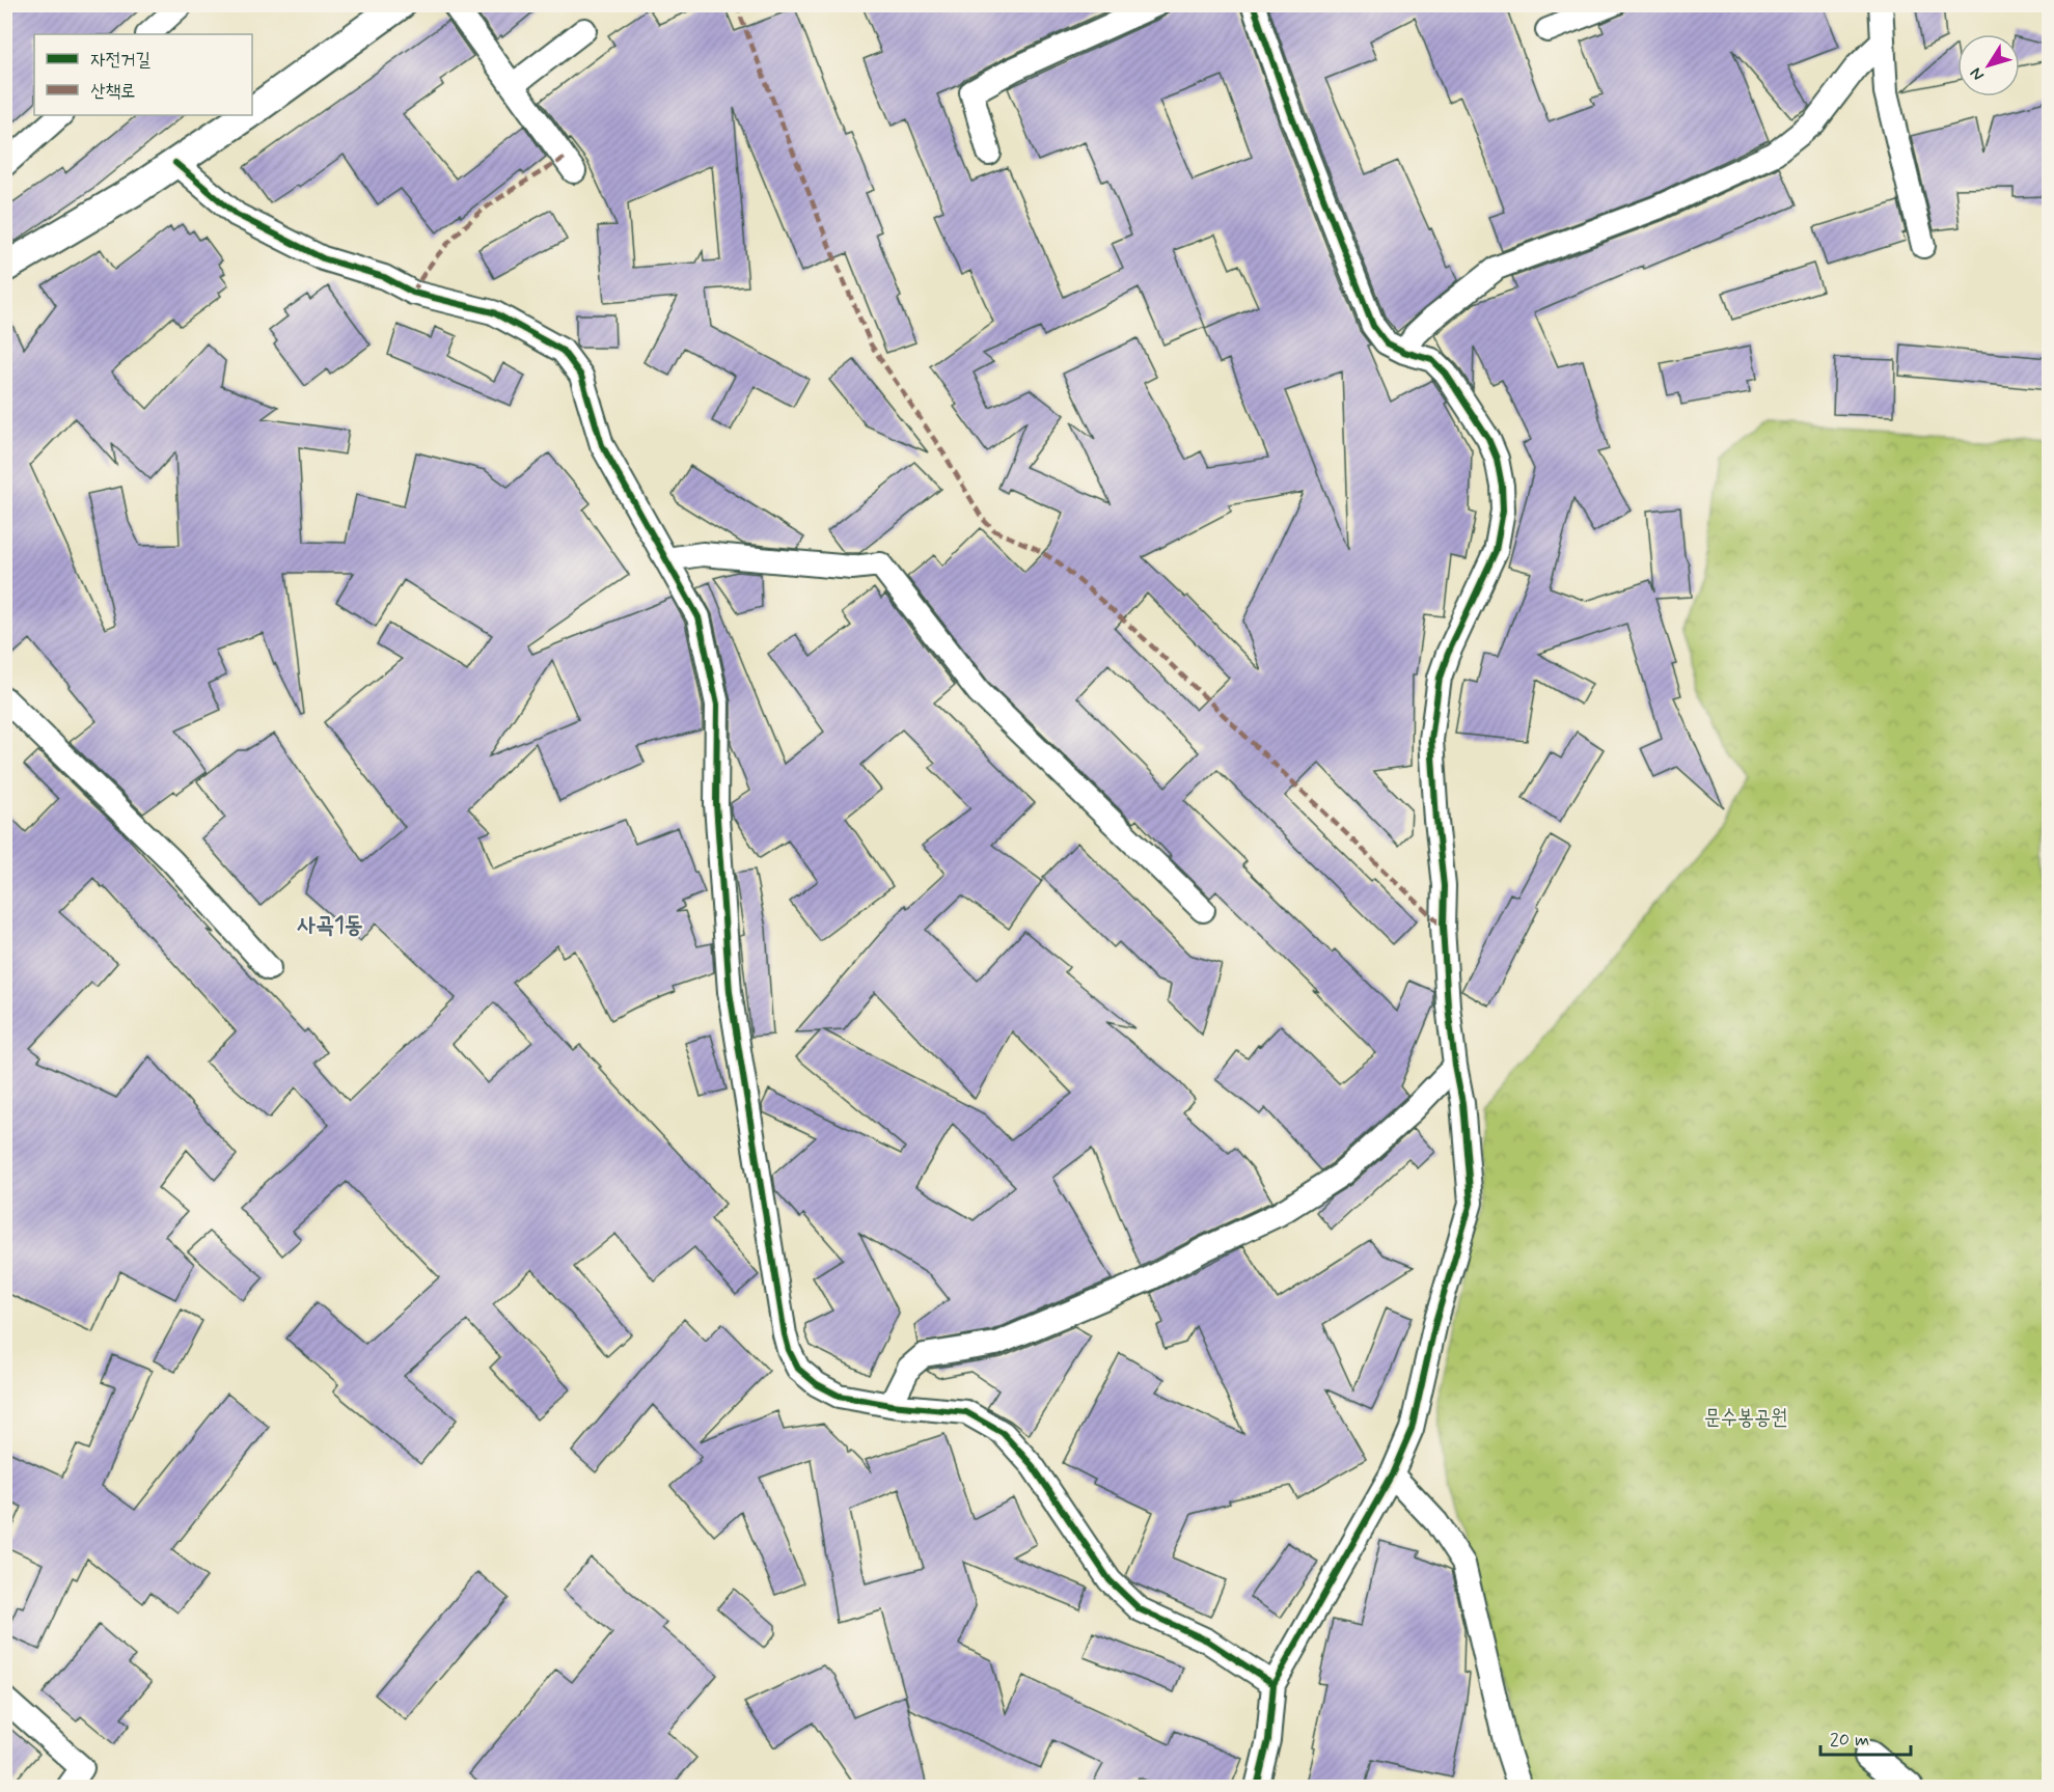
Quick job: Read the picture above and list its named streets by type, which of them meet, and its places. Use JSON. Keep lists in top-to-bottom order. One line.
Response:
{"districts":["사곡1동"],"parks":["문수봉공원"],"legend":["자전거길","산책로"],"scale_bar":"20 m","north":"bottom left"}
